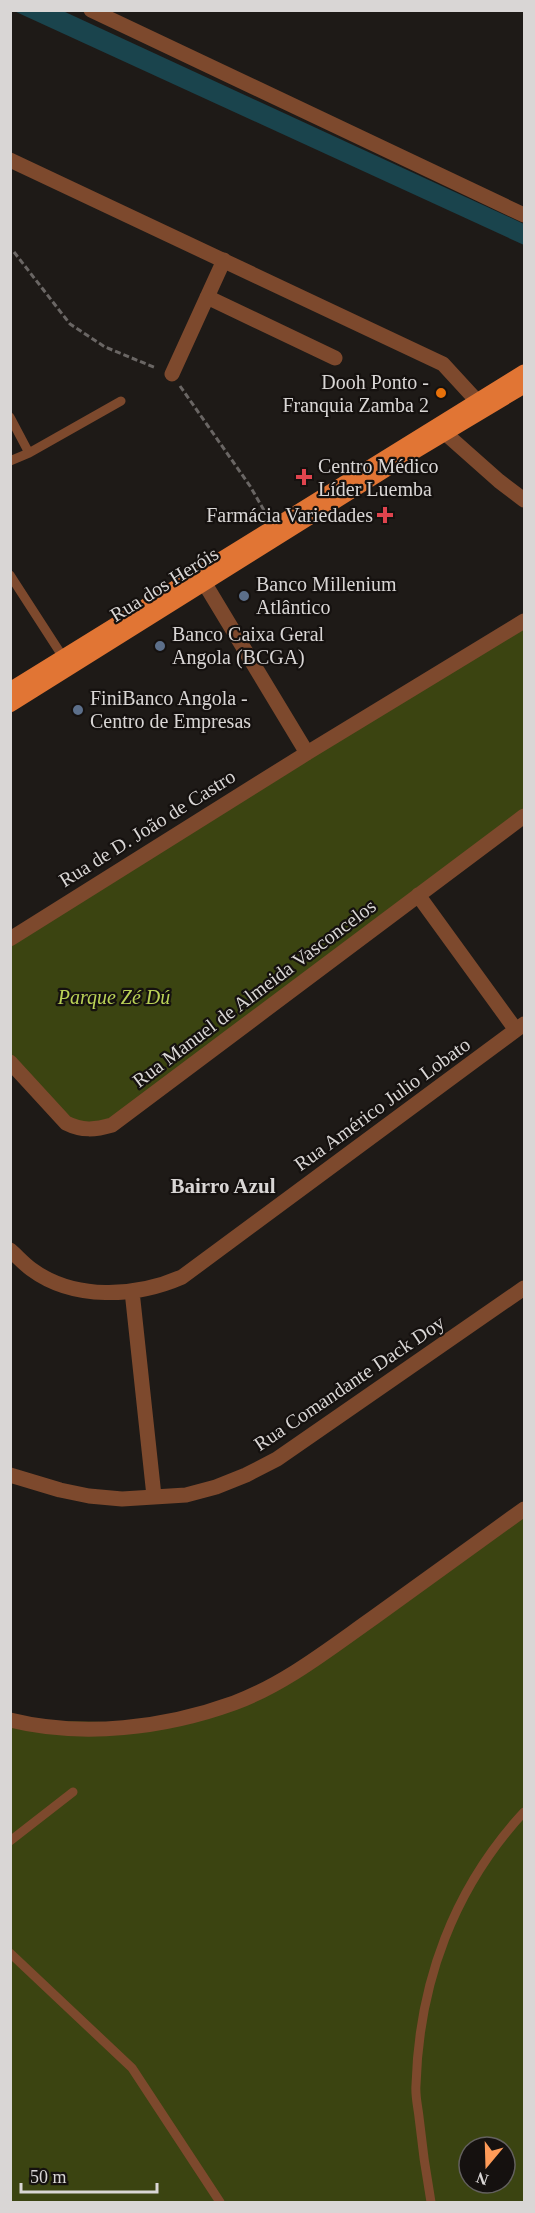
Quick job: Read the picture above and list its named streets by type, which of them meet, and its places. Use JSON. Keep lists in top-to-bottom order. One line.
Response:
{"streets":{"main road":["Rua dos Heróis"],"street":["Rua de D. João de Castro","Rua Manuel de Almeida Vasconcelos","Rua Américo Julio Lobato","Rua Comandante Dack Doy"]},"districts":["Bairro Azul"],"parks":["Parque Zé Dú"],"places":{"other":["Dooh Ponto - Franquia Zamba 2","Banco Millenium Atlântico","Banco Caixa Geral Angola (BCGA)","FiniBanco Angola - Centro de Empresas"],"health":["Centro Médico Líder Luemba","Farmácia Variedades"]},"scale_bar":"50 m","north":"bottom"}
